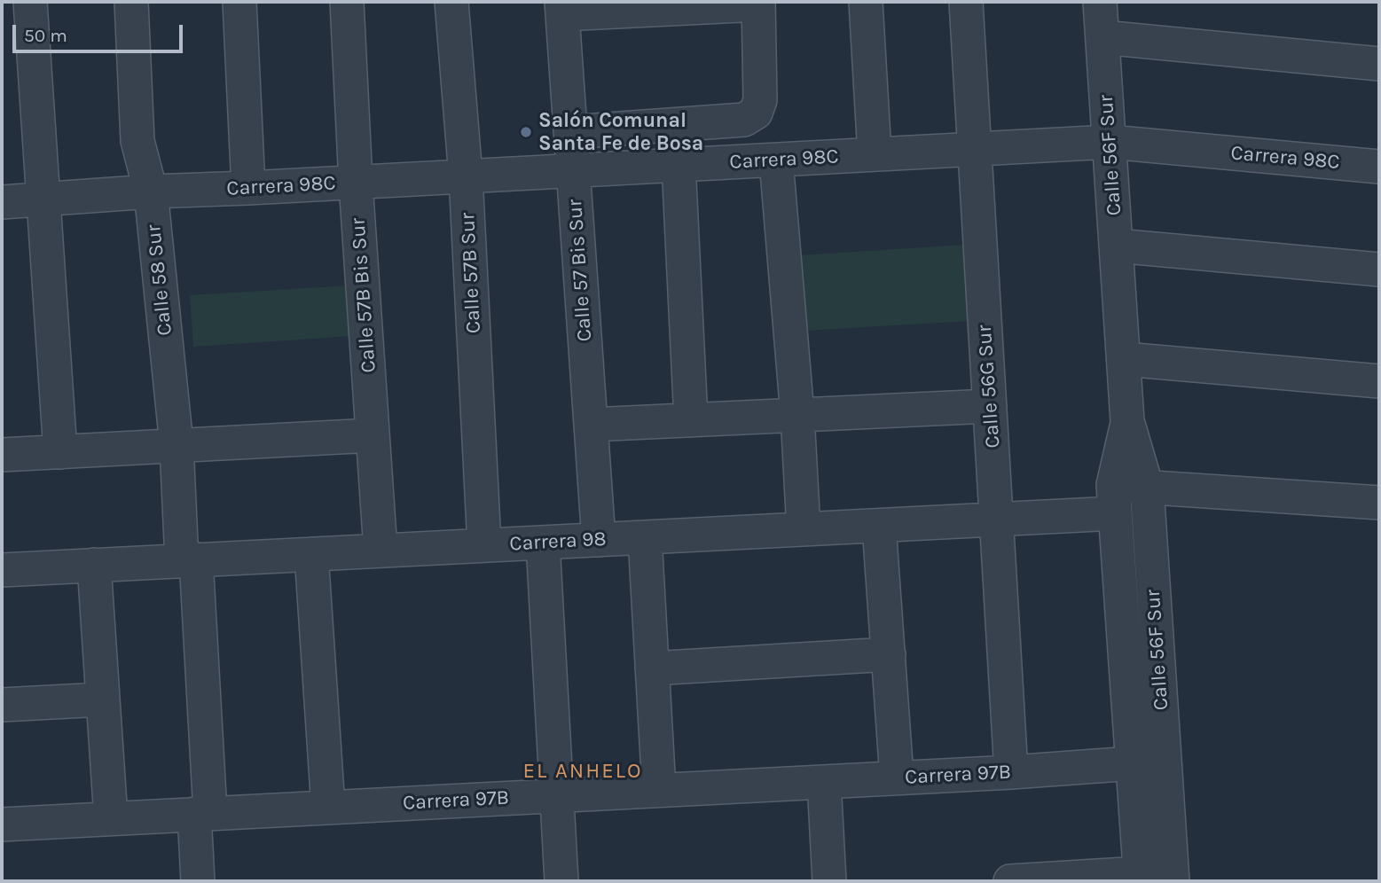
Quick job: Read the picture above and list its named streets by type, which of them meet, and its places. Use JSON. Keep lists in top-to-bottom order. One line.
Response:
{"streets":{"street":["Calle 56F Sur","Carrera 98C","Calle 57 Bis Sur","Calle 57B Sur","Calle 58 Sur","Calle 57B Bis Sur","Calle 56G Sur","Carrera 98","Carrera 97B"]},"crossings":[["Calle 56F Sur","Carrera 98C"],["Calle 56F Sur","Carrera 98"],["Calle 56F Sur","Carrera 97B"],["Carrera 98C","Calle 57 Bis Sur"],["Carrera 98C","Calle 57B Sur"],["Carrera 98C","Calle 58 Sur"],["Carrera 98C","Calle 57B Bis Sur"],["Carrera 98C","Calle 56G Sur"],["Calle 57 Bis Sur","Carrera 98"],["Calle 57B Sur","Carrera 98"],["Calle 58 Sur","Carrera 98"],["Calle 58 Sur","Carrera 97B"],["Calle 57B Bis Sur","Carrera 98"],["Calle 56G Sur","Carrera 98"],["Calle 56G Sur","Carrera 97B"]],"districts":["EL ANHELO"],"places":["Salón Comunal Santa Fe de Bosa"],"scale_bar":"50 m"}
